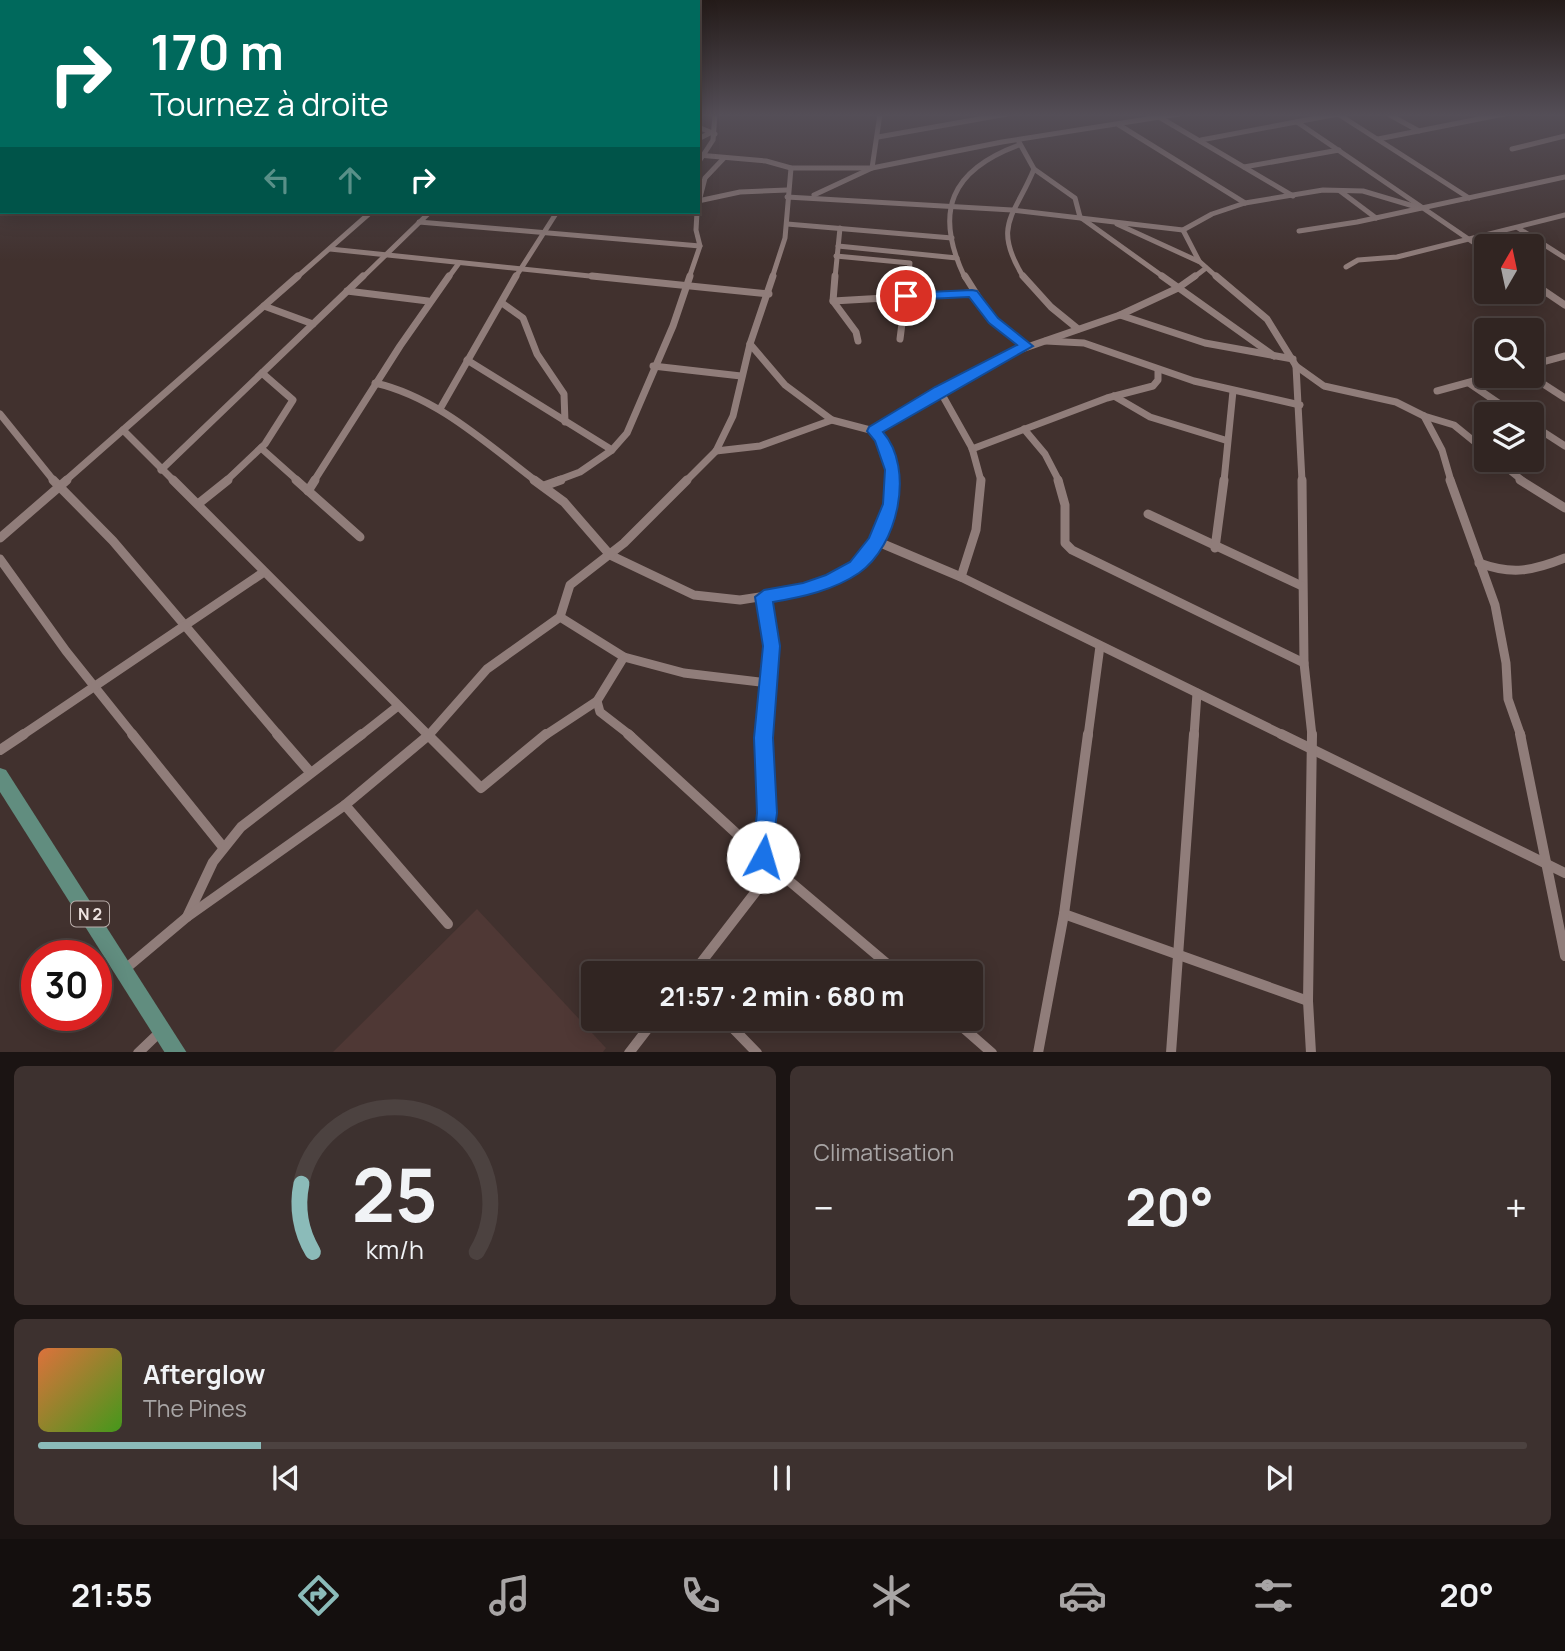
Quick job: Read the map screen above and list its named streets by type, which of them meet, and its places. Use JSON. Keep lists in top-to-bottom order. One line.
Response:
{"streets":{"main road":["N 2"]},"north":"top","page":{"turn":["170 m","Tournez à droite"],"limit":"30","trip":"21:57 · 2 min · 680 m","tile":"Climatisation","heat":["−","20°","+"],"song":["Afterglow","The Pines"],"tabs":["21:55","20°"],"gauge":["25","km/h"]}}
